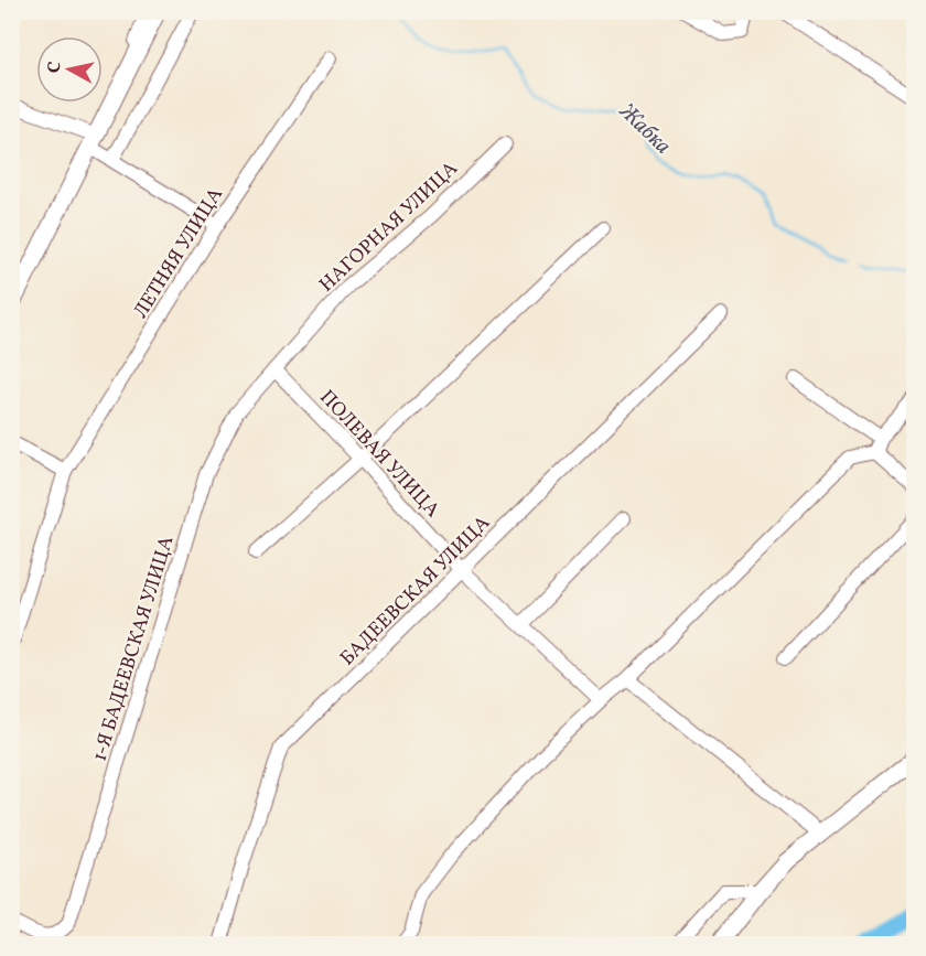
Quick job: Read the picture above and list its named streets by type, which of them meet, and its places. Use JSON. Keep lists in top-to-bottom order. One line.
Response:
{"streets":{"street":["НАГОРНАЯ УЛИЦА","ЛЕТНЯЯ УЛИЦА","ПОЛЕВАЯ УЛИЦА","БАДЕЕВСКАЯ УЛИЦА","1-Я БАДЕЕВСКАЯ УЛИЦА"]},"crossings":[["НАГОРНАЯ УЛИЦА","ПОЛЕВАЯ УЛИЦА"],["НАГОРНАЯ УЛИЦА","1-Я БАДЕЕВСКАЯ УЛИЦА"],["ПОЛЕВАЯ УЛИЦА","БАДЕЕВСКАЯ УЛИЦА"],["ПОЛЕВАЯ УЛИЦА","1-Я БАДЕЕВСКАЯ УЛИЦА"]],"water":["Жабка"],"north":"left"}
